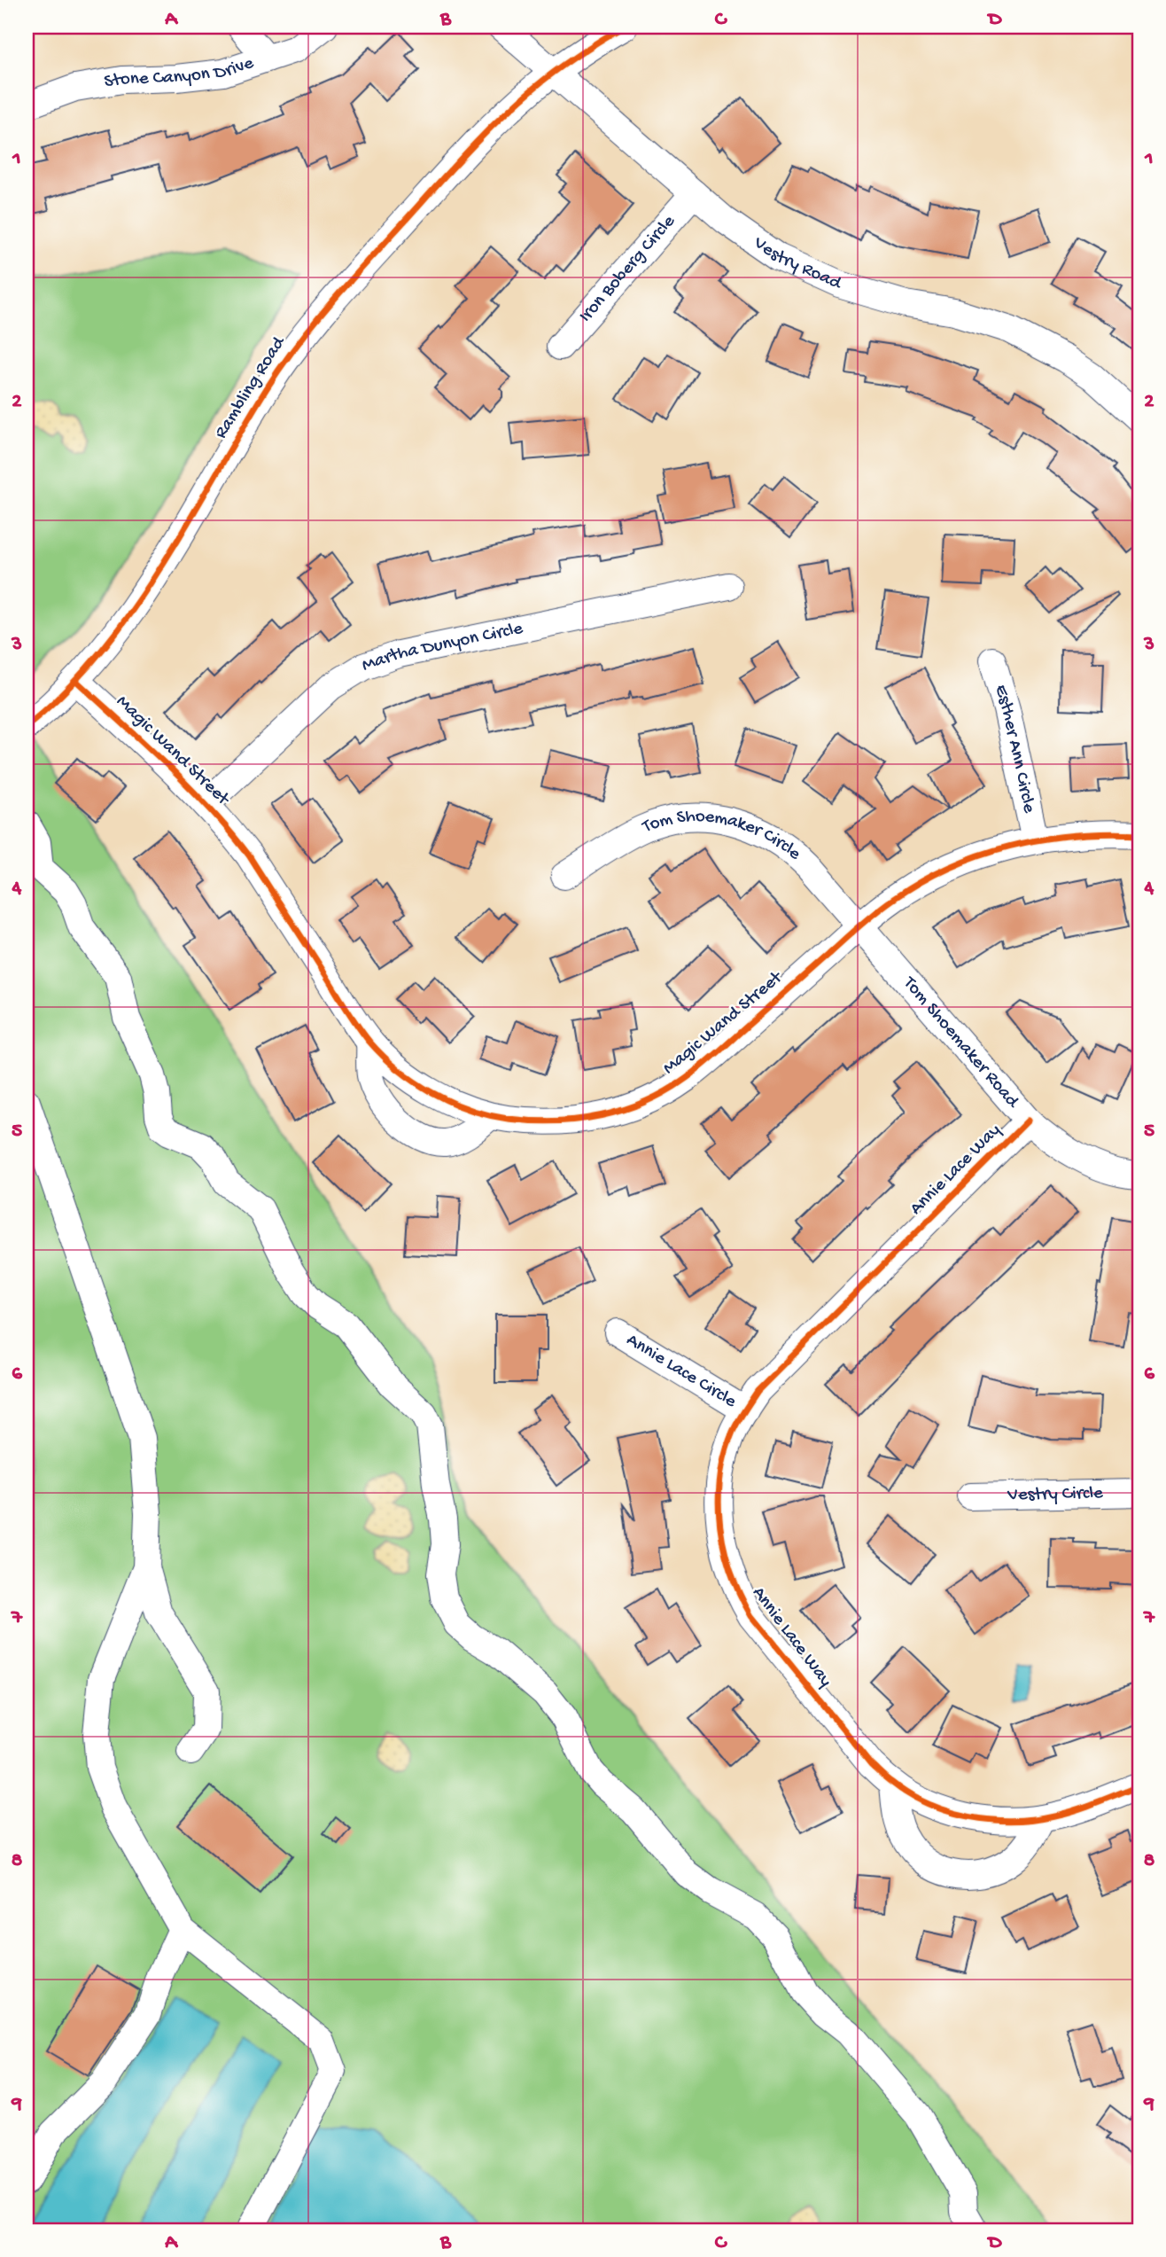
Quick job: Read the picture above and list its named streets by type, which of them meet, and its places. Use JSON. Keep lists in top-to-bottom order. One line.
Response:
{"streets":{"street":["Stone Canyon Drive","Vestry Road","Iron Boberg Circle","Rambling Road","Martha Dunyon Circle","Esther Ann Circle","Magic Wand Street","Tom Shoemaker Circle","Tom Shoemaker Road","Annie Lace Way","Annie Lace Circle","Vestry Circle"]},"crossings":[["Vestry Road","Iron Boberg Circle"],["Vestry Road","Rambling Road"],["Rambling Road","Magic Wand Street"],["Martha Dunyon Circle","Magic Wand Street"],["Esther Ann Circle","Magic Wand Street"],["Magic Wand Street","Tom Shoemaker Circle"],["Magic Wand Street","Tom Shoemaker Road"],["Tom Shoemaker Circle","Tom Shoemaker Road"],["Tom Shoemaker Road","Annie Lace Way"],["Annie Lace Way","Annie Lace Circle"]],"grid":{"columns":["A","B","C","D"],"rows":["1","2","3","4","5","6","7","8","9"]}}
